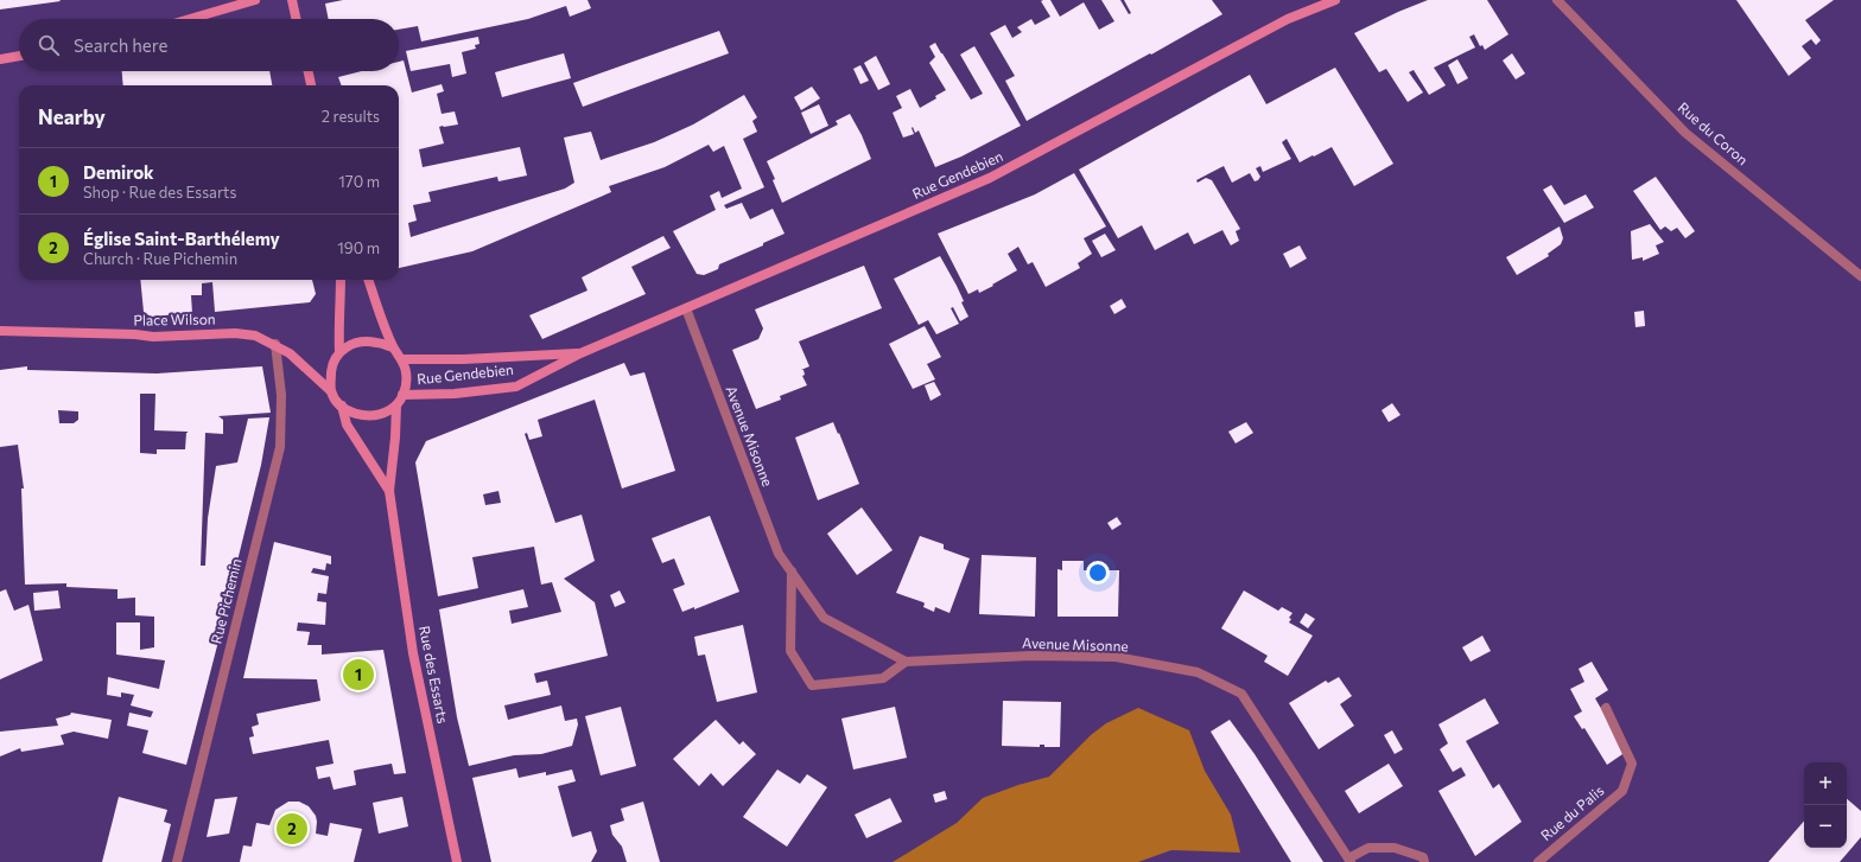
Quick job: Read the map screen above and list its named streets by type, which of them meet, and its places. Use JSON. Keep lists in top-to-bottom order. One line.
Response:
{"streets":{"main road":["Rue Gendebien","Place Wilson","Rue des Essarts"],"street":["Rue du Coron","Avenue Misonne","Rue Pichemin","Rue du Palis"]},"crossings":[["Rue Gendebien","Place Wilson"],["Rue Gendebien","Avenue Misonne"],["Rue Gendebien","Rue des Essarts"],["Place Wilson","Rue Pichemin"],["Place Wilson","Rue des Essarts"]],"page":{"search":"Search here","heading":["Nearby","2 results"],"list":[{"mark":"1","name":"Demirok","note":"Shop · Rue des Essarts","value":"170 m"},{"mark":"2","name":"Église Saint-Barthélemy","note":"Church · Rue Pichemin","value":"190 m"}],"pins":["1","2"],"map_buttons":["+","−"]}}
